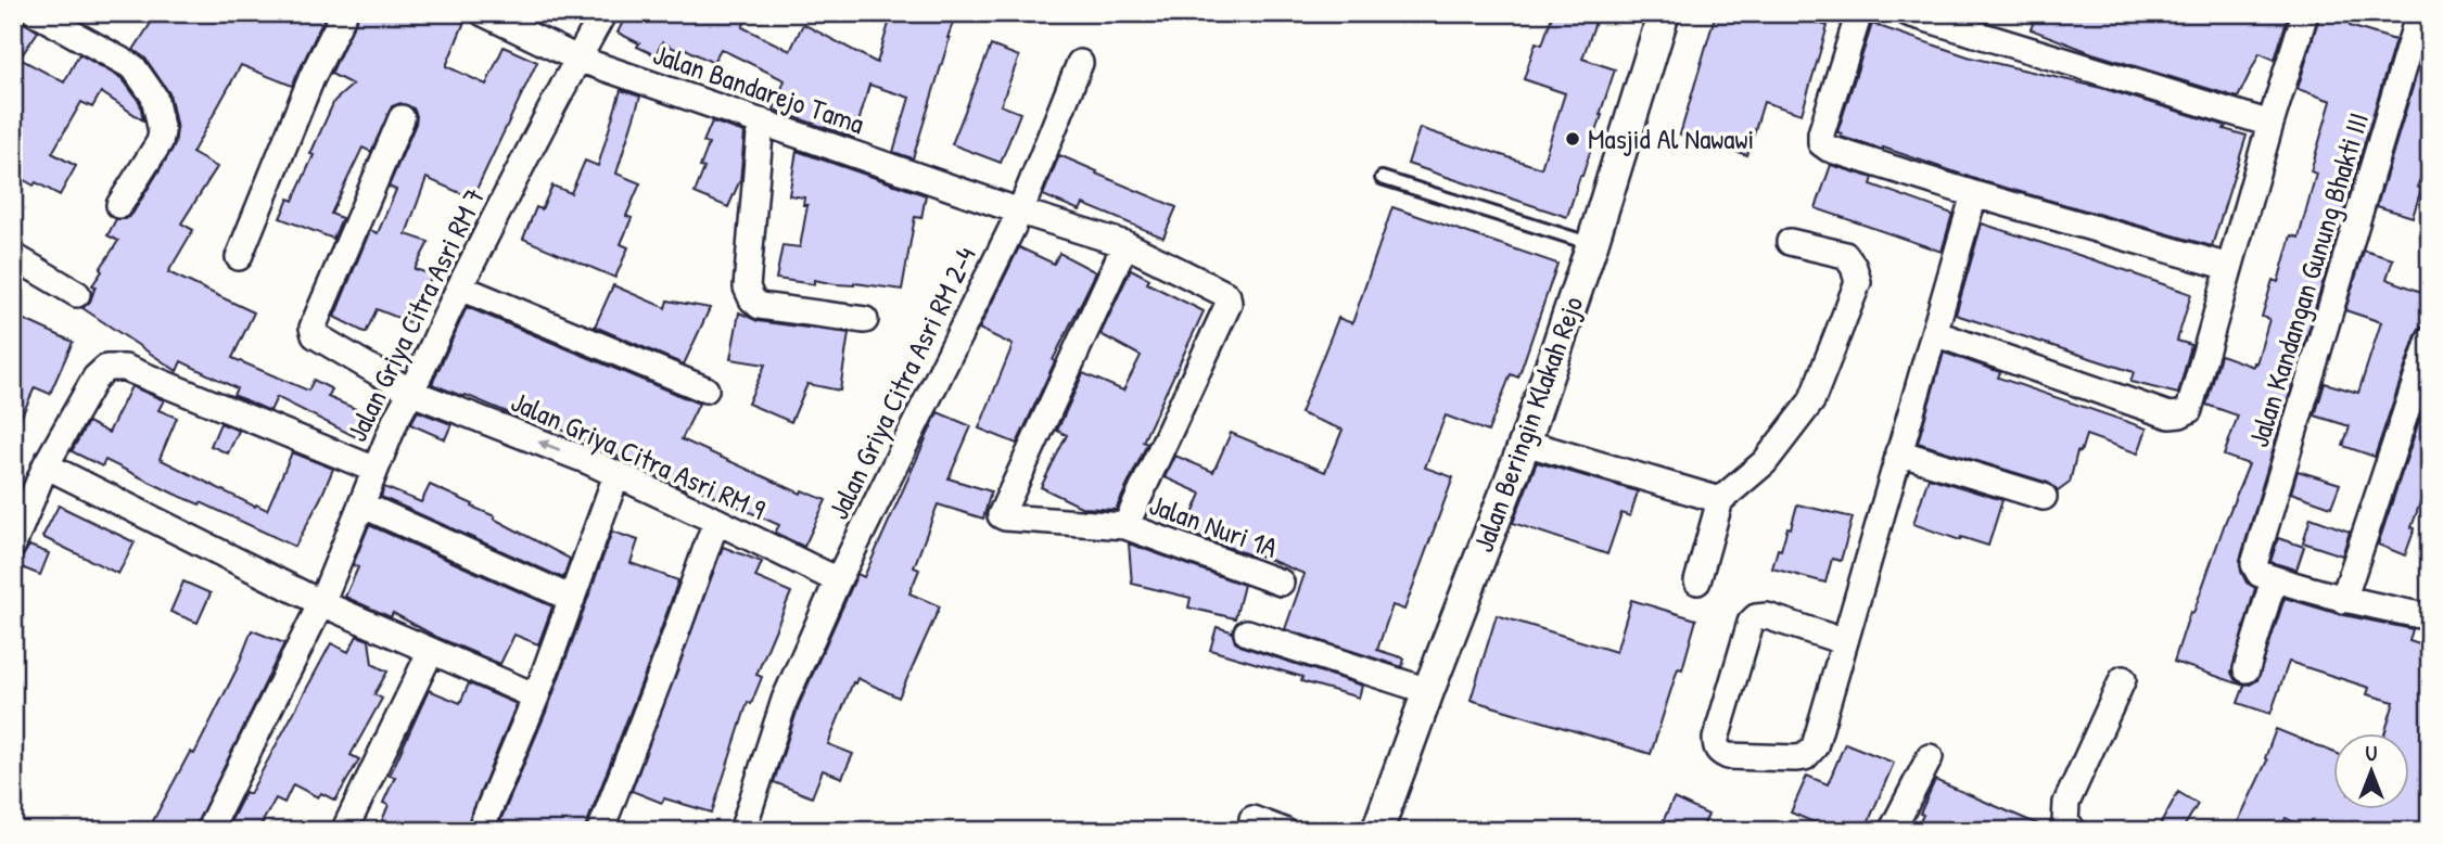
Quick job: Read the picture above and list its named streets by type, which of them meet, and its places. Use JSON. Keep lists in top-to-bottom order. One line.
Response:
{"streets":{"street":["Jalan Bandarejo Tama","Jalan Kandangan Gunung Bhakti III","Jalan Griya Citra Asri RM 7","Jalan Griya Citra Asri RM 2-4","Jalan Beringin Klakah Rejo","Jalan Griya Citra Asri RM 9","Jalan Nuri 1A"]},"crossings":[["Jalan Bandarejo Tama","Jalan Griya Citra Asri RM 7"],["Jalan Bandarejo Tama","Jalan Griya Citra Asri RM 2-4"],["Jalan Bandarejo Tama","Jalan Nuri 1A"],["Jalan Griya Citra Asri RM 7","Jalan Griya Citra Asri RM 9"],["Jalan Griya Citra Asri RM 2-4","Jalan Griya Citra Asri RM 9"]],"places":["Masjid Al Nawawi"],"north":"top"}
